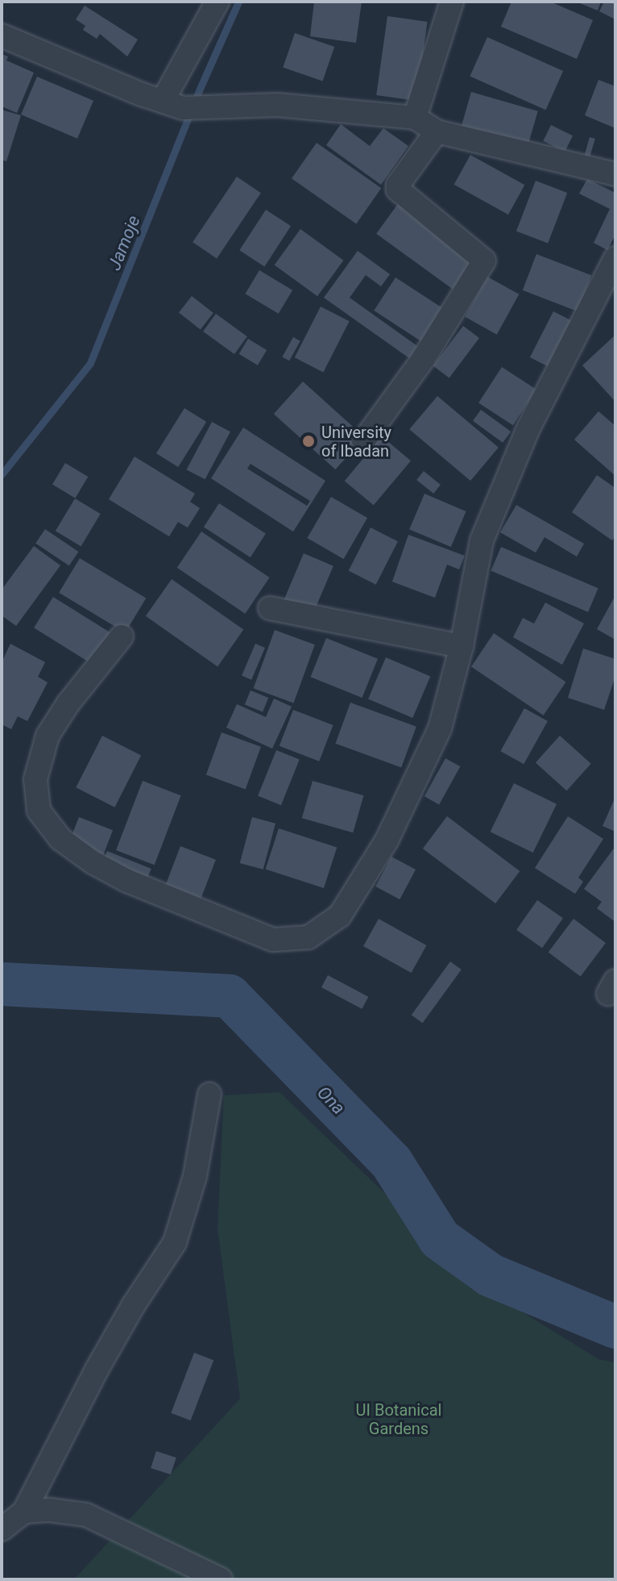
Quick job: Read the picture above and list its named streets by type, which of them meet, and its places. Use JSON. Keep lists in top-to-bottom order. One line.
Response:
{"water":["Jamoje","Ona"],"parks":["UI Botanical Gardens"],"places":["University of Ibadan"]}
